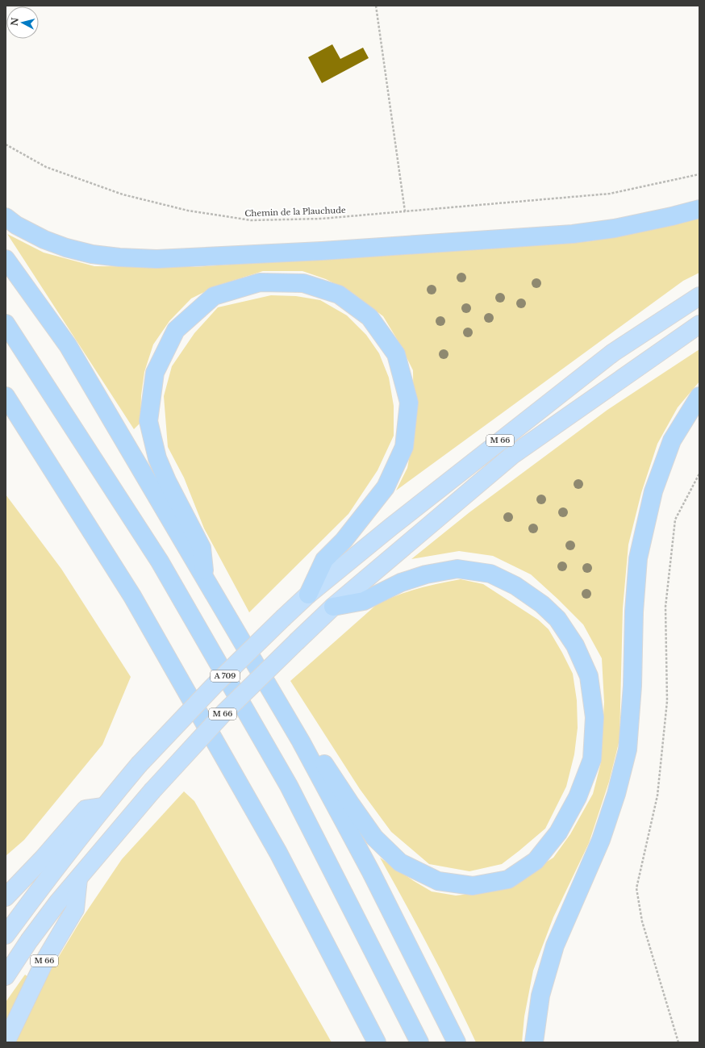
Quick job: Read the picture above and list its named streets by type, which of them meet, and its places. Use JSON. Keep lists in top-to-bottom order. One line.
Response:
{"streets":{"highway":["M 66","A 709"],"path":["Chemin de la Plauchude"]},"north":"left"}
